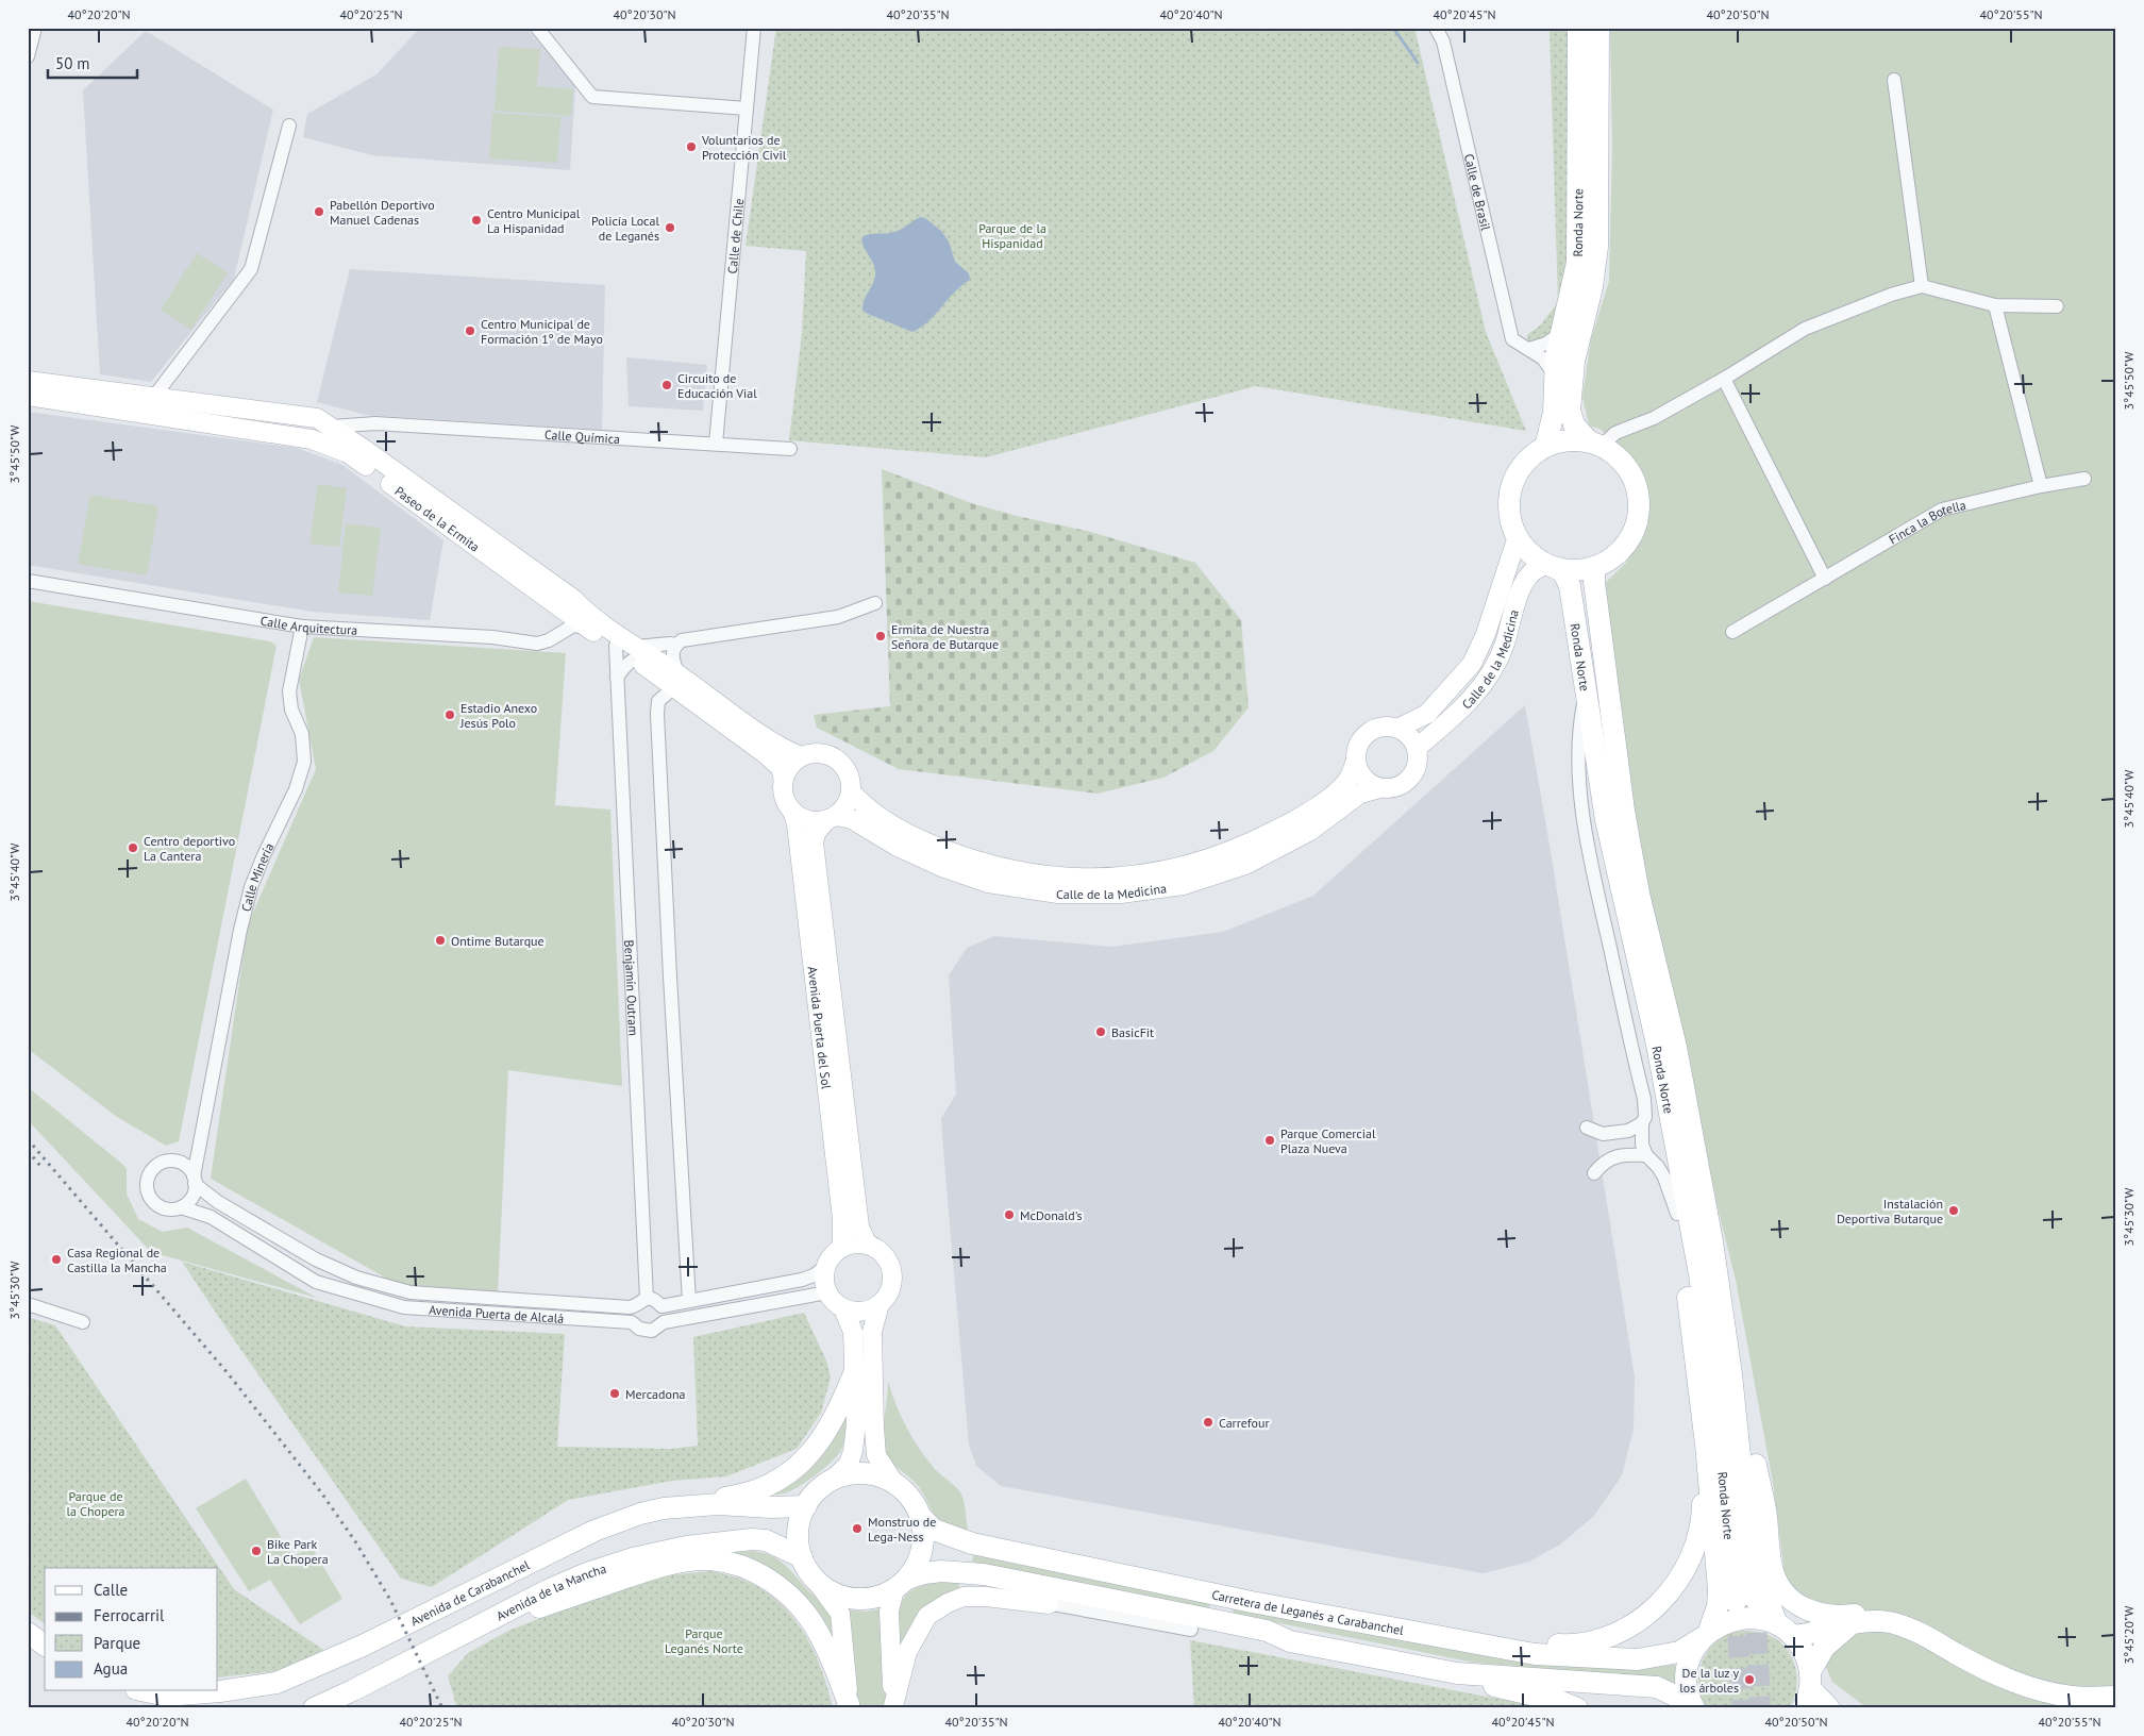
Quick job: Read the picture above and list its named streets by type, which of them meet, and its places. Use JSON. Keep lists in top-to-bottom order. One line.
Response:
{"streets":{"main road":["Ronda Norte","Paseo de la Ermita","Calle de la Medicina","Avenida Puerta del Sol","Avenida de la Mancha","Avenida de Carabanchel","Carretera de Leganés a Carabanchel"],"street":["Calle de Brasil","Calle de Chile","Calle Química","Finca la Botella","Calle Arquitectura","Calle Minería","Benjamín Outram","Avenida Puerta de Alcalá"]},"crossings":[["Calle de Brasil","Ronda Norte"],["Ronda Norte","Calle de la Medicina"],["Ronda Norte","Carretera de Leganés a Carabanchel"],["Calle de Chile","Calle Química"],["Calle Química","Paseo de la Ermita"],["Paseo de la Ermita","Calle Arquitectura"],["Paseo de la Ermita","Calle de la Medicina"],["Paseo de la Ermita","Benjamín Outram"],["Paseo de la Ermita","Avenida Puerta del Sol"],["Calle Arquitectura","Calle Minería"],["Calle de la Medicina","Avenida Puerta del Sol"],["Calle Minería","Avenida Puerta de Alcalá"],["Benjamín Outram","Avenida Puerta de Alcalá"],["Avenida Puerta del Sol","Avenida Puerta de Alcalá"],["Avenida de la Mancha","Avenida de Carabanchel"],["Avenida de la Mancha","Carretera de Leganés a Carabanchel"],["Avenida de Carabanchel","Carretera de Leganés a Carabanchel"]],"parks":["Parque de la Hispanidad","Parque de la Chopera","Parque Leganés Norte"],"places":["Voluntarios de Protección Civil","Pabellón Deportivo Manuel Cadenas","Centro Municipal La Hispanidad","Policía Local de Leganés","Centro Municipal de Formación 1º de Mayo","Circuito de Educación Vial","Ermita de Nuestra Señora de Butarque","Estadio Anexo Jesús Polo","Centro deportivo La Cantera","Ontime Butarque","BasicFit","Parque Comercial Plaza Nueva","Instalación Deportiva Butarque","McDonald's","Casa Regional de Castilla la Mancha","Mercadona","Carrefour","Monstruo de Lega-Ness","Bike Park La Chopera","De la luz y los árboles"],"legend":["Calle","Ferrocarril","Parque","Agua"],"scale_bar":"50 m","coordinates":["40°20'20\"N","40°20'25\"N","40°20'30\"N","40°20'35\"N","40°20'40\"N","40°20'45\"N","40°20'50\"N","40°20'55\"N","3°45'50\"W","3°45'40\"W","3°45'30\"W","3°45'20\"W"]}
